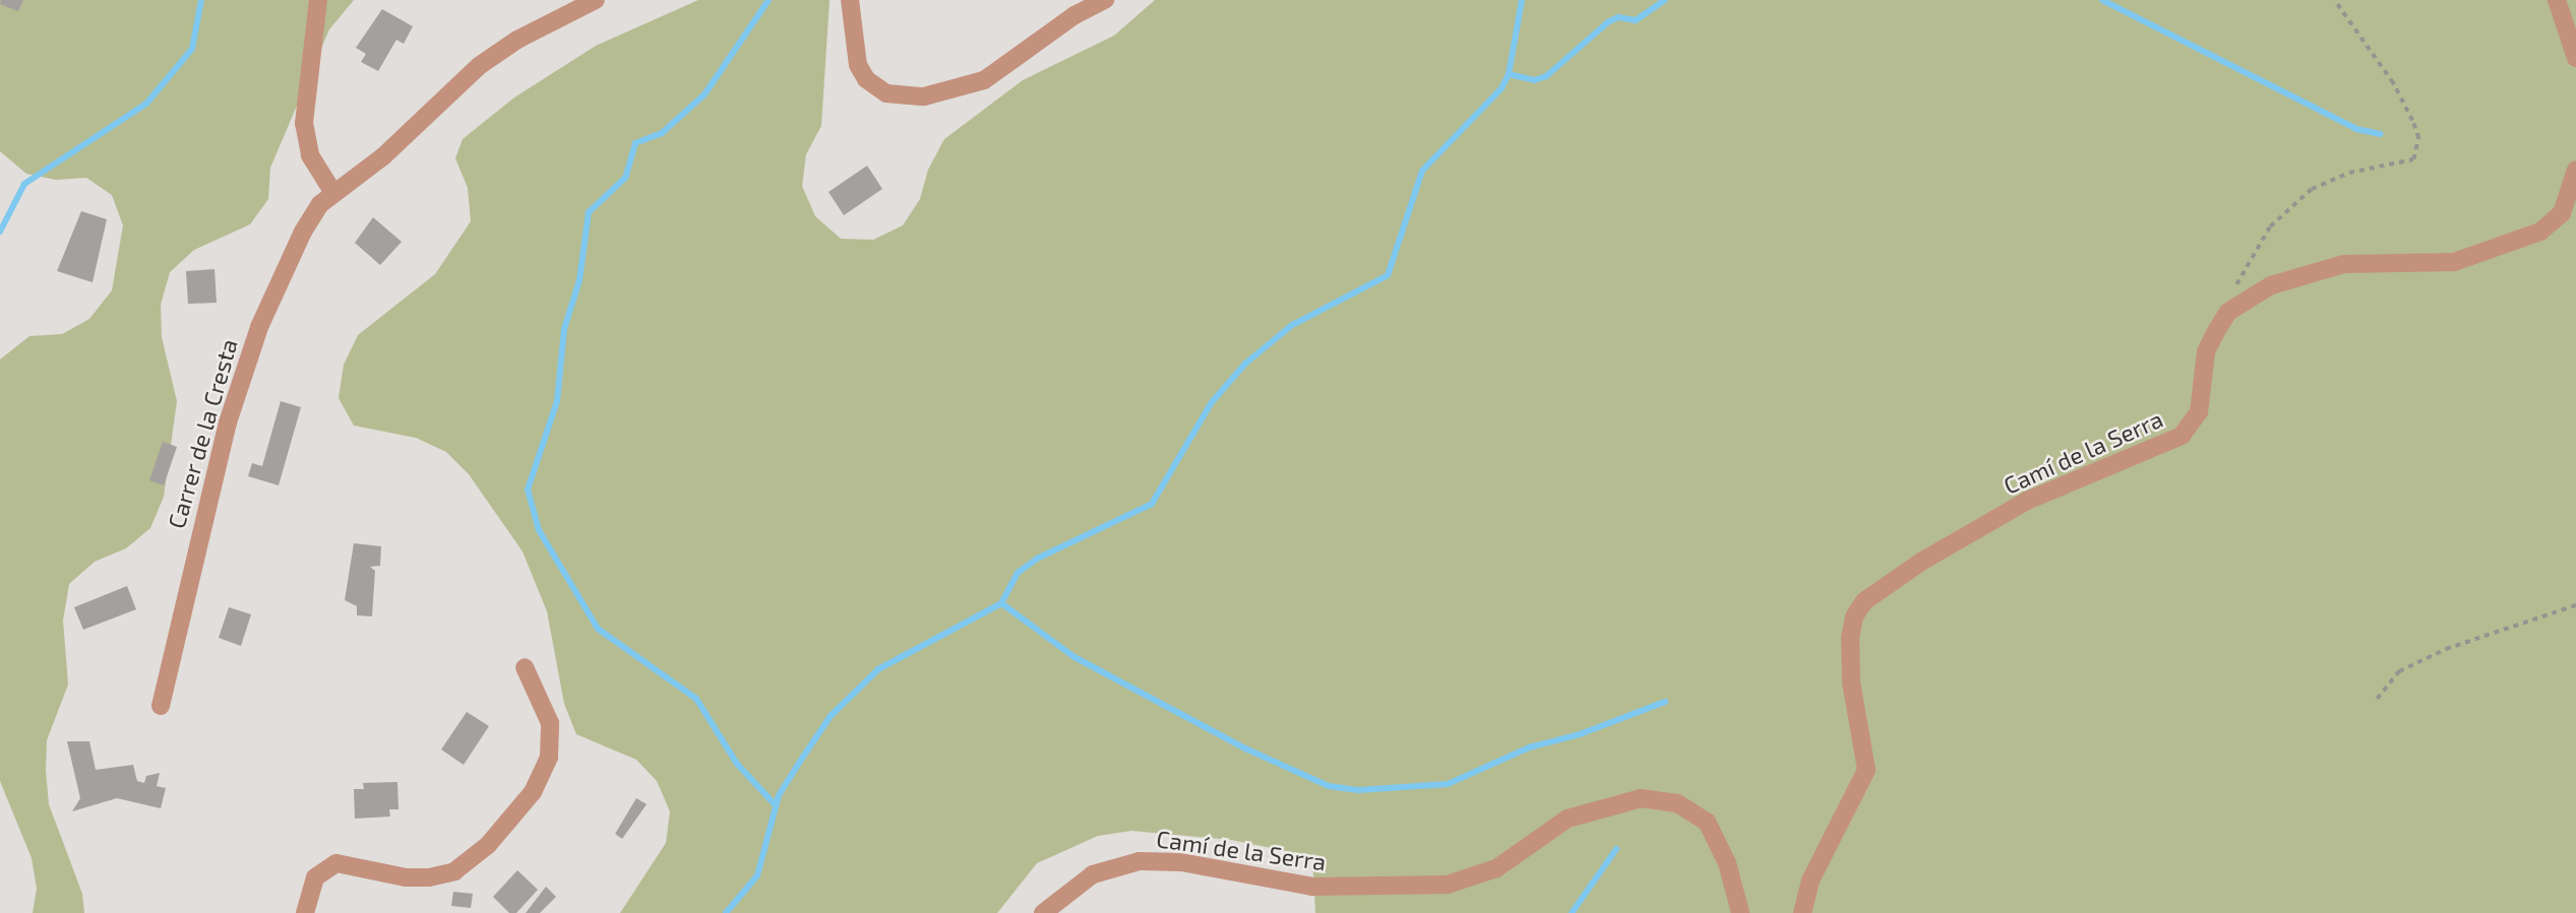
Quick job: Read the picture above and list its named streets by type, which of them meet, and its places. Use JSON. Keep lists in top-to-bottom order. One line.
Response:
{"streets":{"street":["Carrer de la Cresta","Camí de la Serra"]}}
